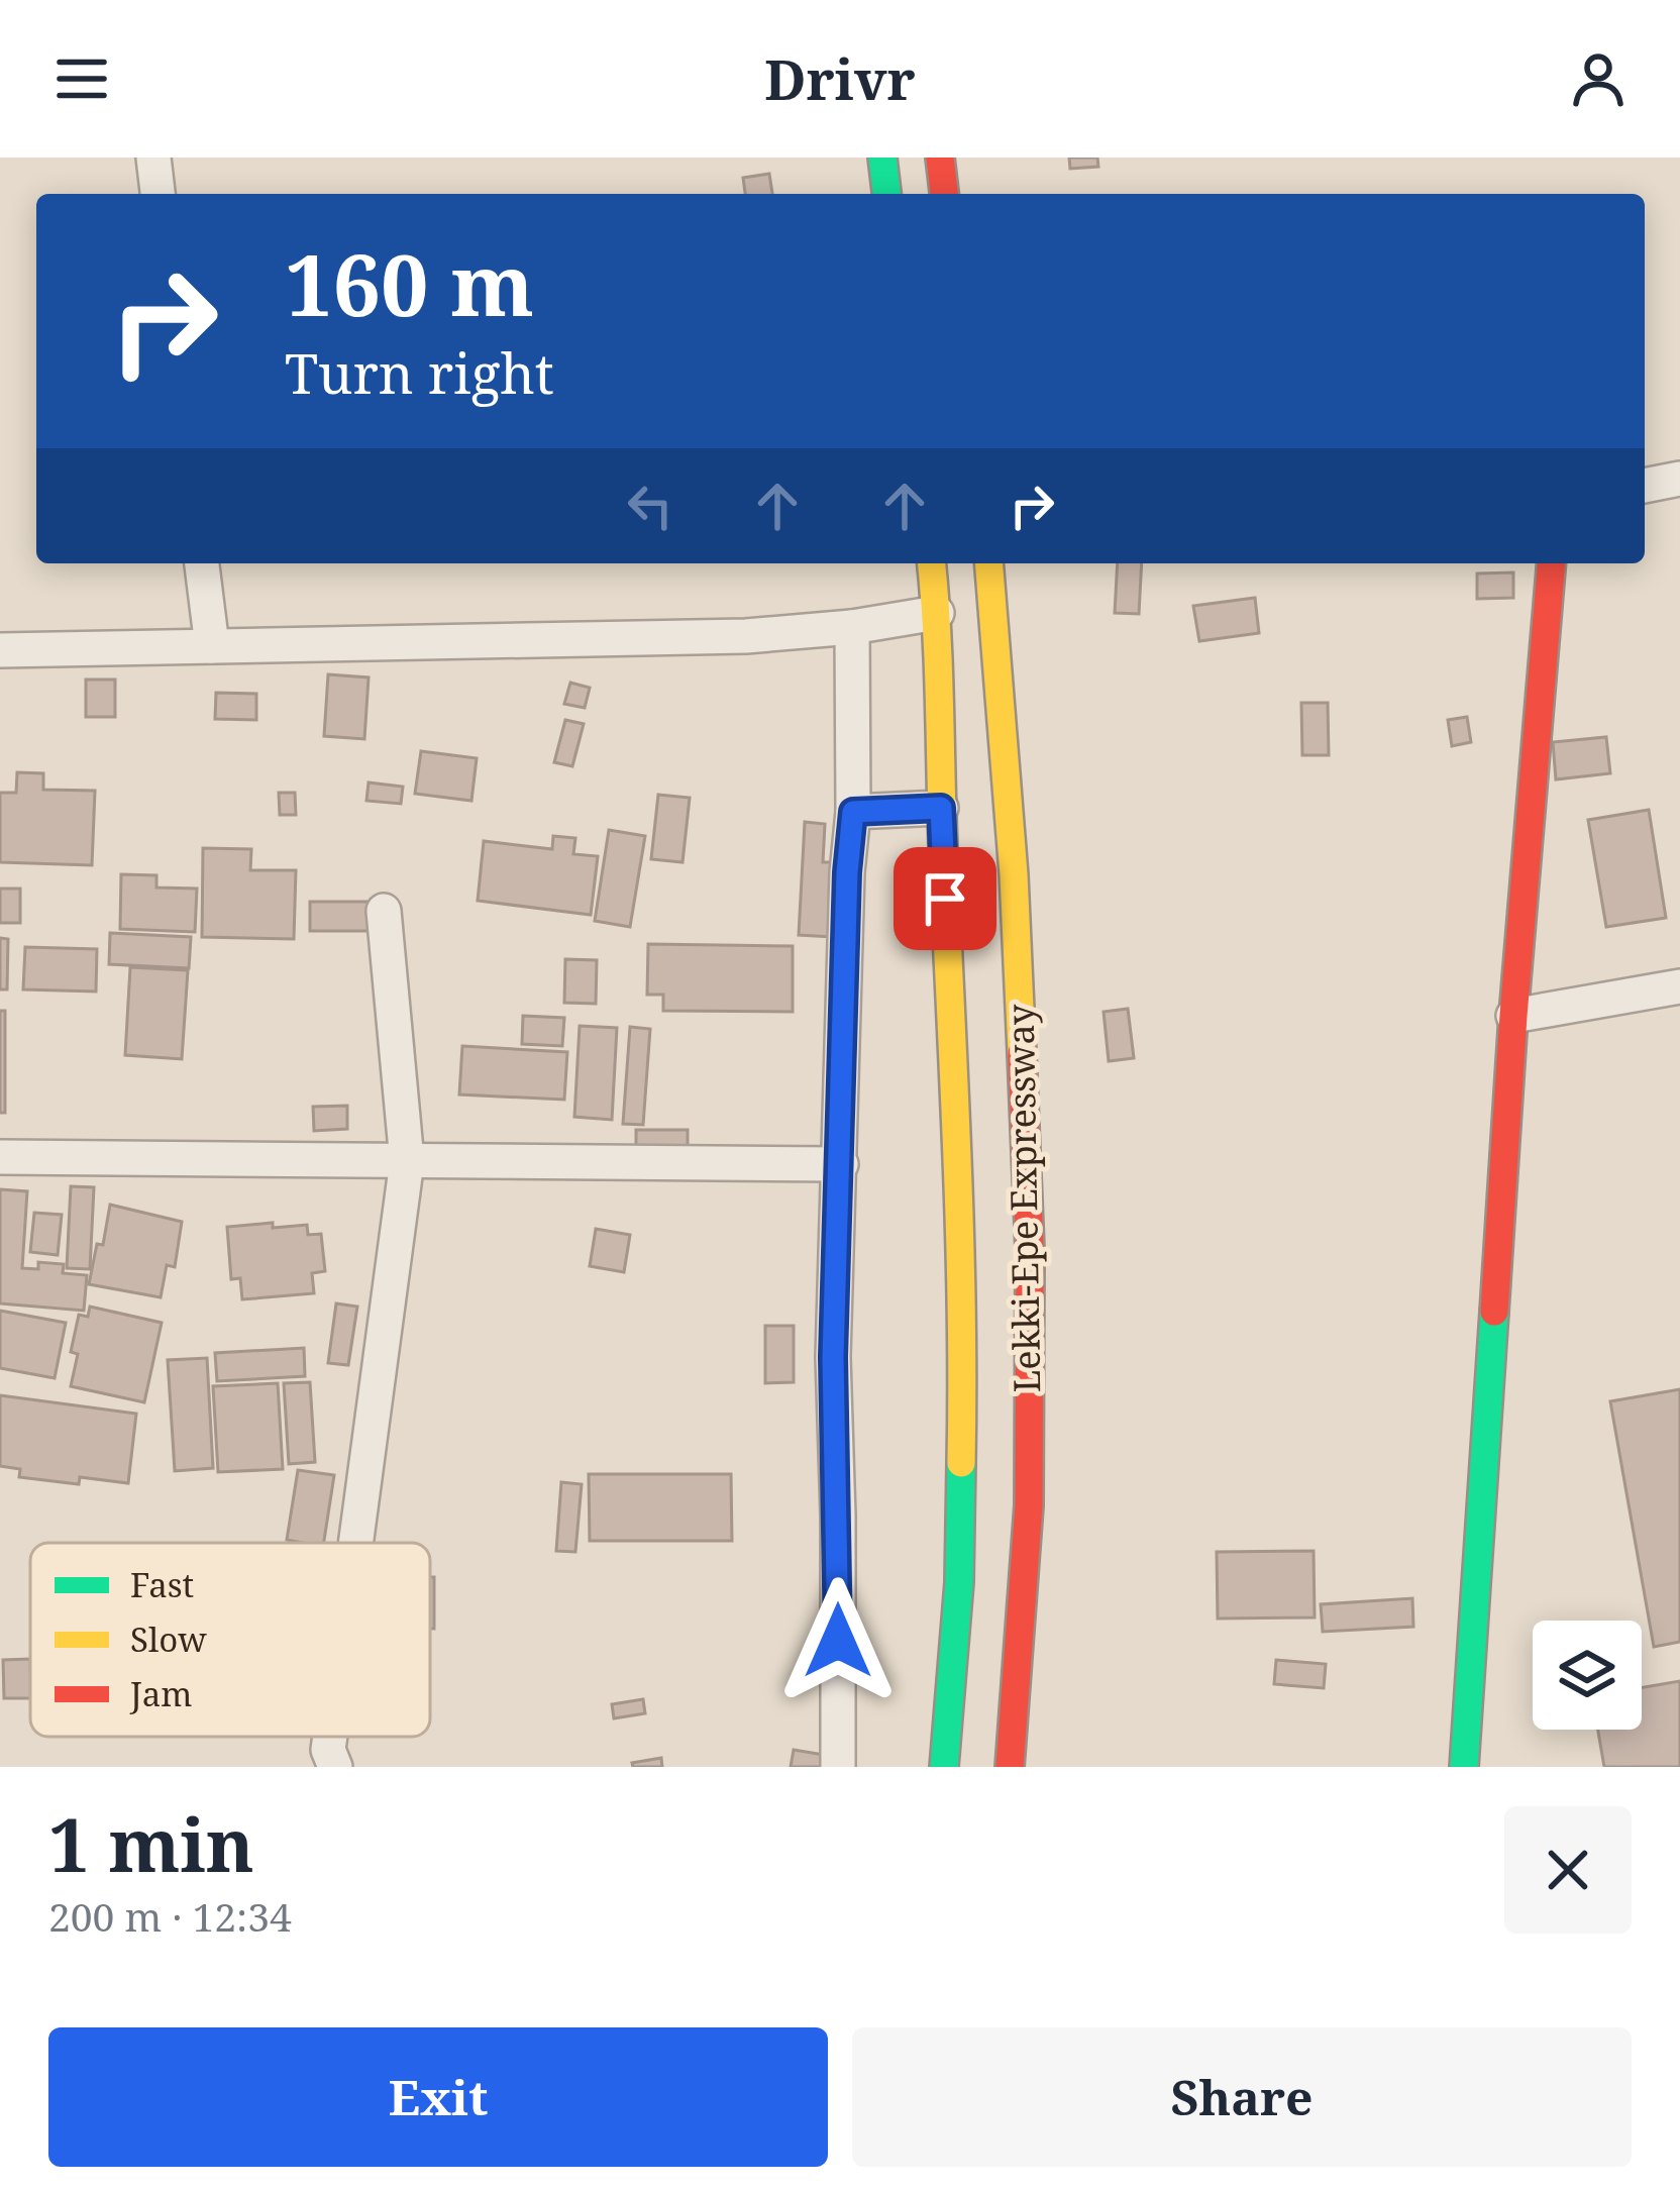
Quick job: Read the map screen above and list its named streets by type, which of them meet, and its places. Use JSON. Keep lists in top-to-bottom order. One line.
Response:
{"streets":{"main road":["Lekki-Epe Expressway"]},"legend":["Fast","Slow","Jam"],"page":{"header":"Drivr","turn":["160 m","Turn right"],"heading":["1 min","200 m · 12:34"],"buttons":["Exit","Share"]}}
